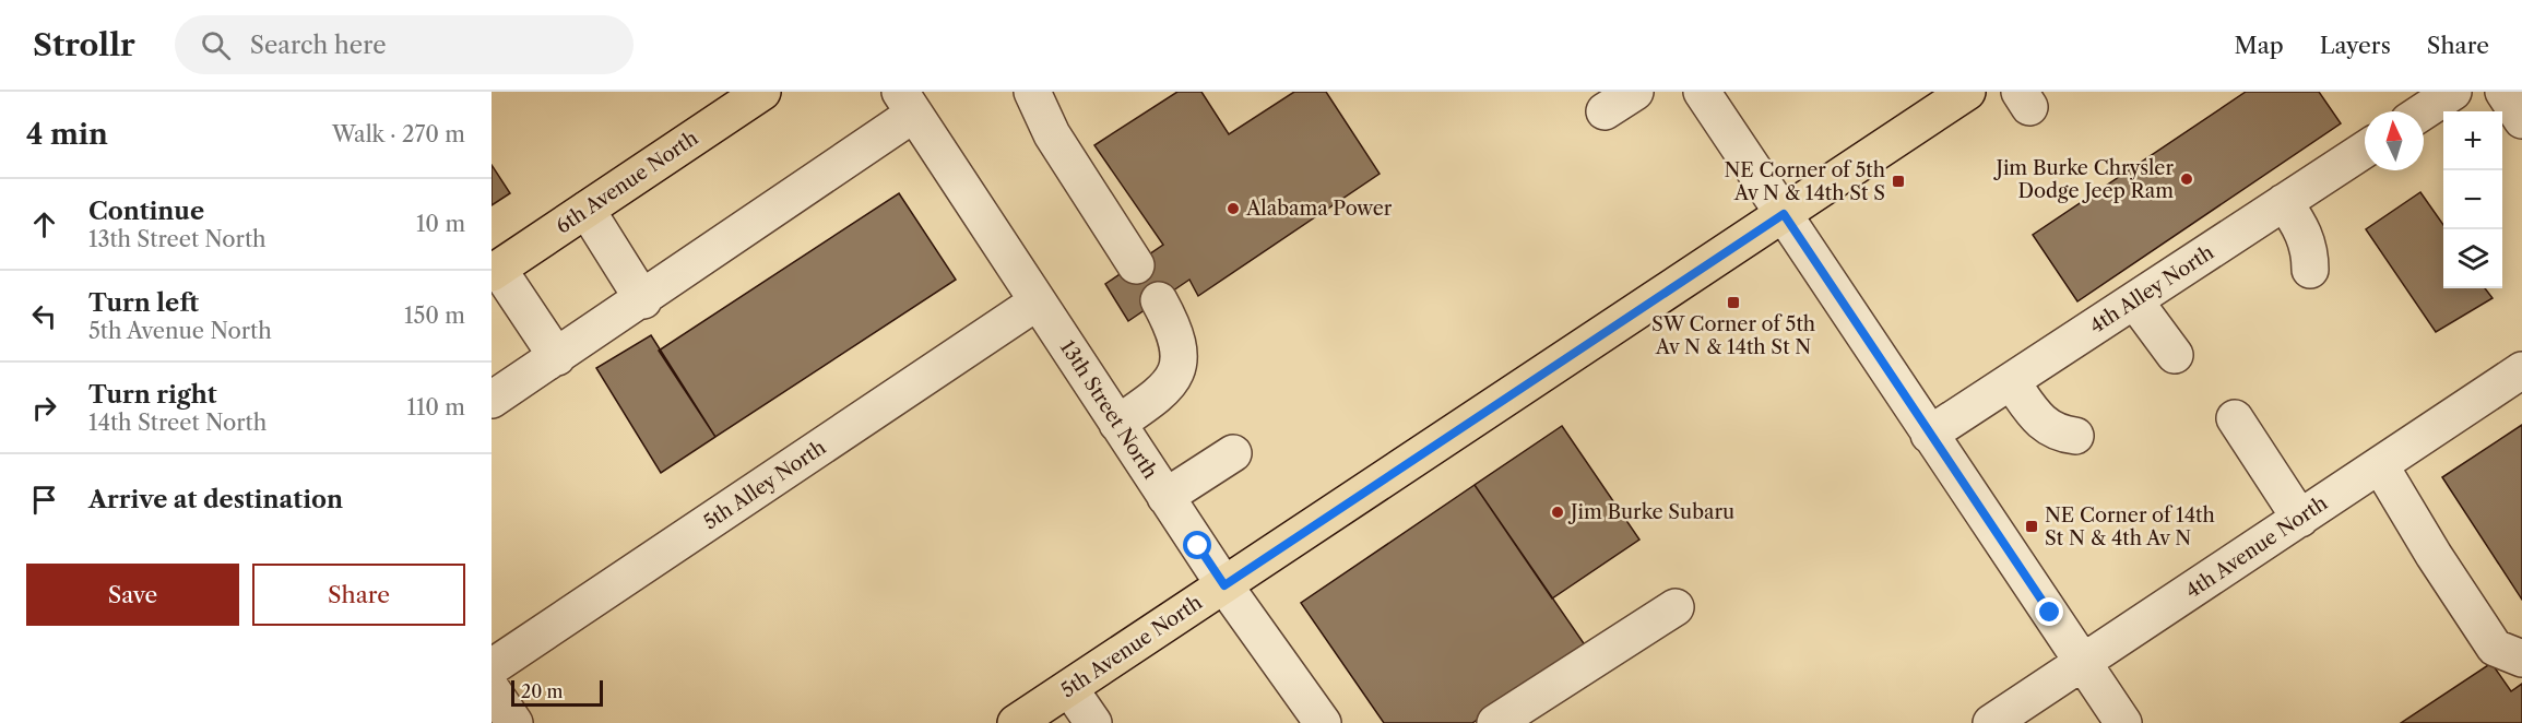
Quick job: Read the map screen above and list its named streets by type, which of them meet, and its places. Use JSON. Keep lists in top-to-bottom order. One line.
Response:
{"streets":{"main road":["6th Avenue North","5th Avenue North"],"street":["4th Alley North","13th Street North","5th Alley North","4th Avenue North"]},"crossings":[["13th Street North","5th Alley North"],["13th Street North","5th Avenue North"]],"places":{"other":["Jim Burke Chrysler Dodge Jeep Ram","Alabama Power","Jim Burke Subaru"],"transit":["NE Corner of 5th Av N & 14th St S","SW Corner of 5th Av N & 14th St N","NE Corner of 14th St N & 4th Av N"]},"scale_bar":"20 m","north":"top","page":{"header":"Strollr","search":"Search here","nav":["Map","Layers","Share"],"heading":["4 min","Walk · 270 m"],"map_buttons":["+","−"],"list":[["Continue","13th Street North","10 m"],["Turn left","5th Avenue North","150 m"],["Turn right","14th Street North","110 m"],"Arrive at destination"],"buttons":["Save","Share"],"scale":"20 m"}}
